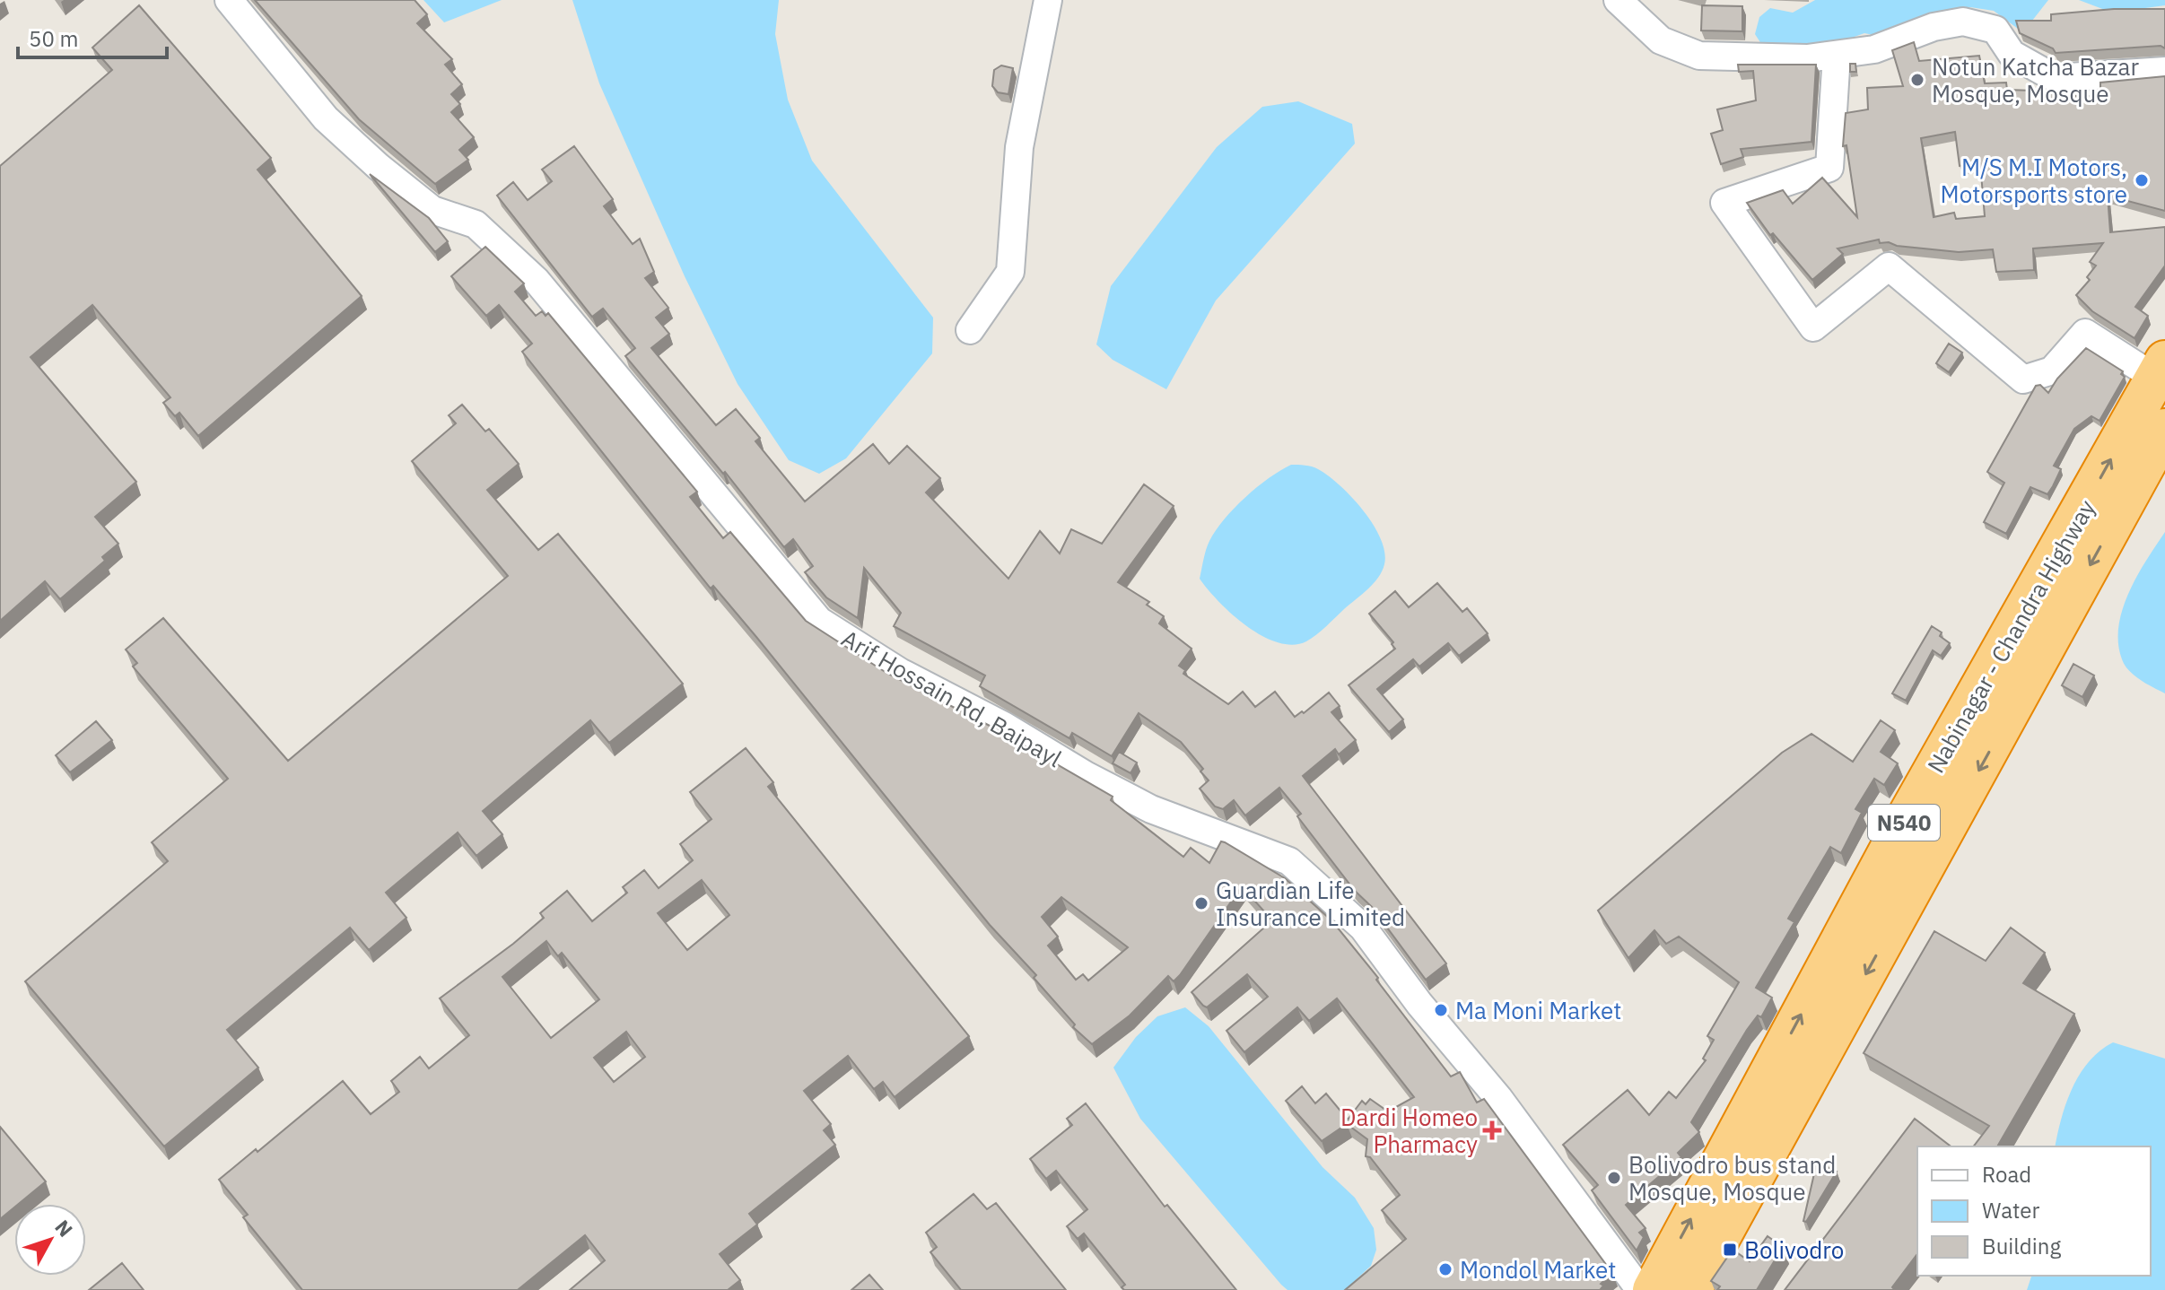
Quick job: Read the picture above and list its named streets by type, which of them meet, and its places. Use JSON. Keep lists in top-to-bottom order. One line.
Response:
{"streets":{"highway":["Nabinagar - Chandra Highway","N540"],"street":["Arif Hossain Rd, Baipayl"]},"places":{"other":["Notun Katcha Bazar Mosque, Mosque","M/S M.I Motors, Motorsports store","Guardian Life Insurance Limited","Ma Moni Market","Bolivodro bus stand Mosque, Mosque","Mondol Market"],"health":["Dardi Homeo Pharmacy"],"transit":["Bolivodro"]},"legend":["Road","Water","Building"],"scale_bar":"50 m","north":"top right"}
